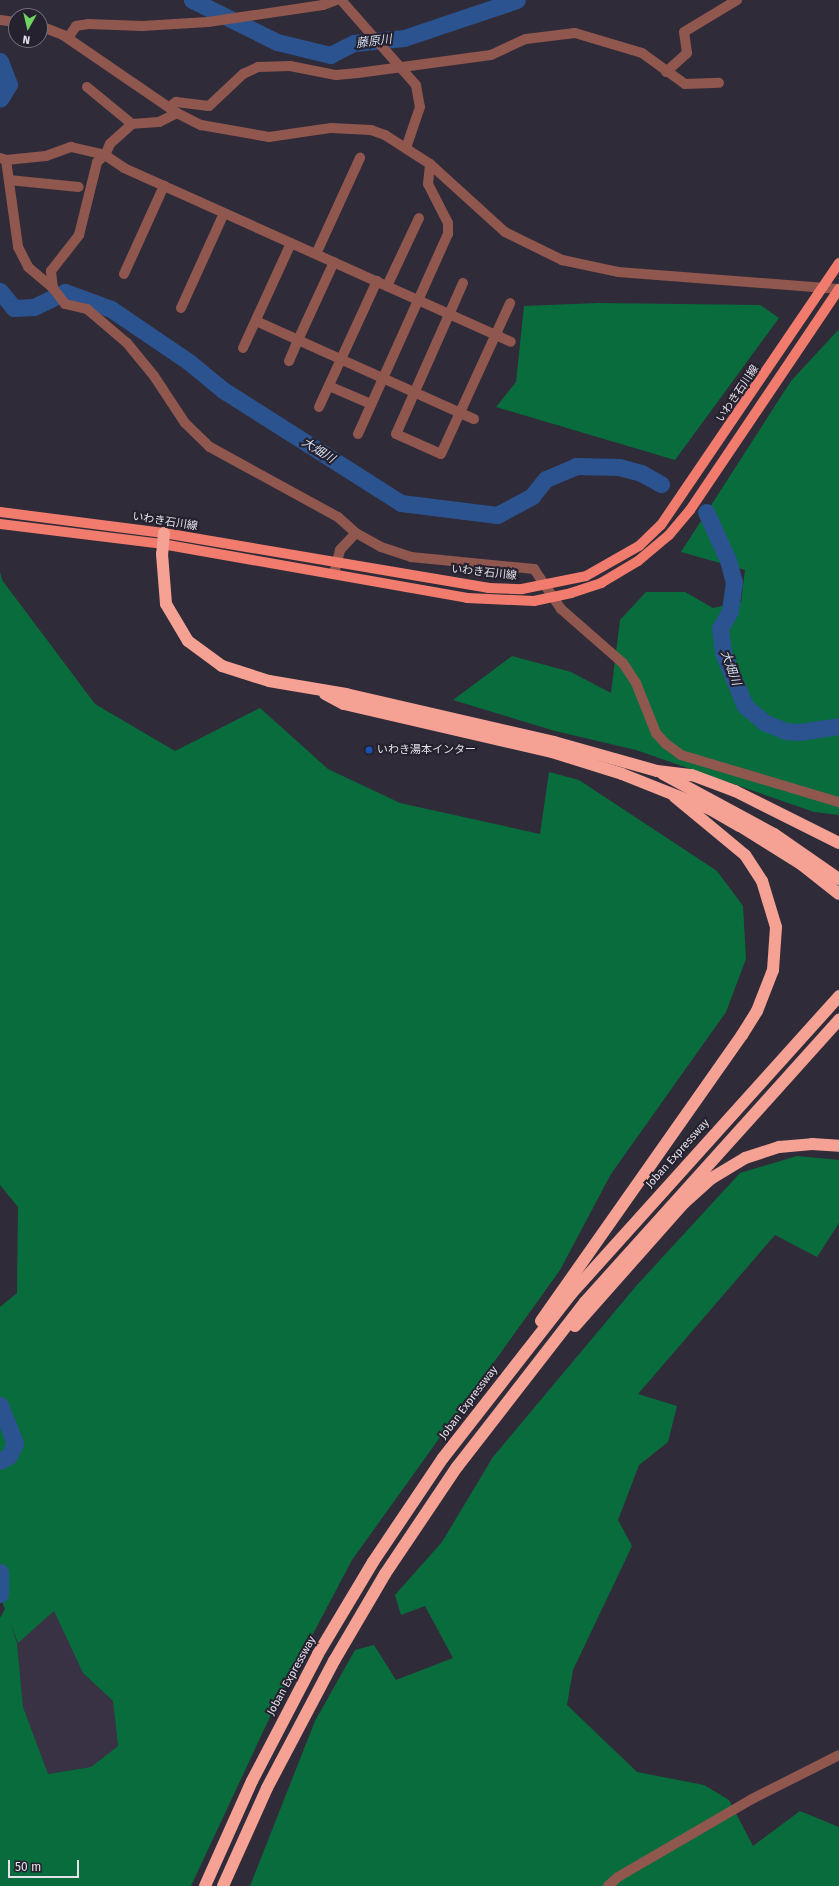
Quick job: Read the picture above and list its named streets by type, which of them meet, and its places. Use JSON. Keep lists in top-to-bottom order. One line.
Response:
{"streets":{"highway":["Joban Expressway"],"main road":["いわき石川線"]},"water":["藤原川","大畑川"],"places":["いわき湯本インター"],"scale_bar":"50 m","north":"bottom"}
